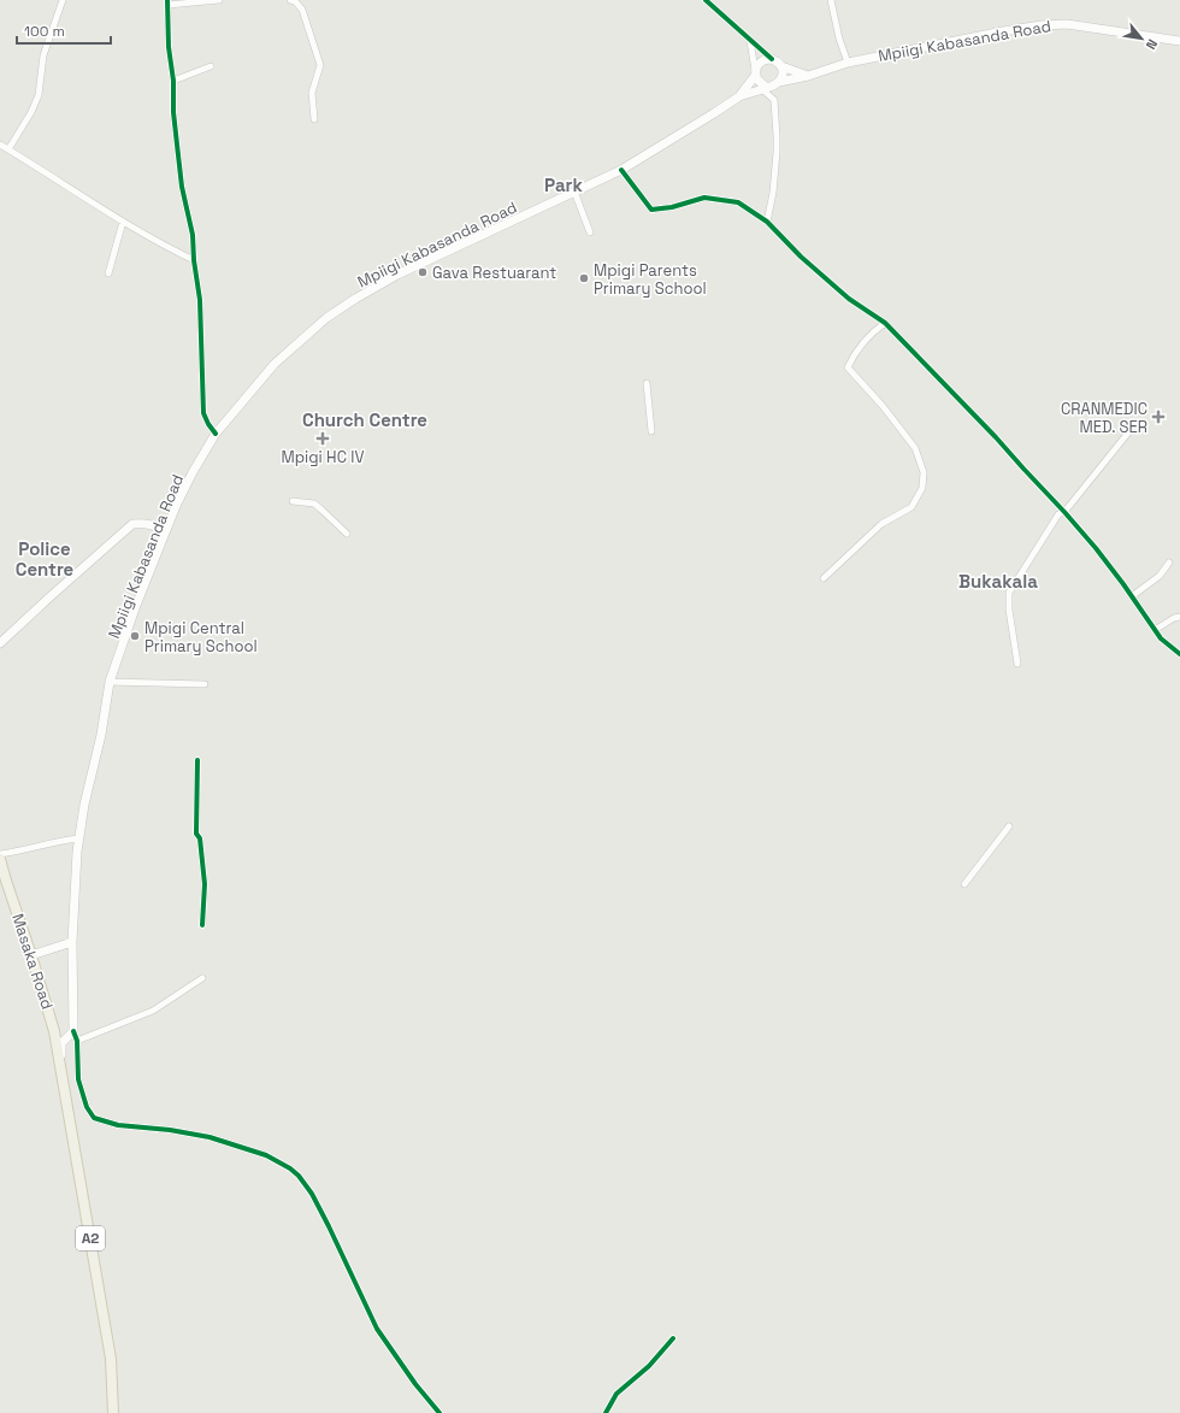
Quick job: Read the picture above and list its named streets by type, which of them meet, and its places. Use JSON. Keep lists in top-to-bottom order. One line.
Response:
{"streets":{"main road":["Mpiigi Kabasanda Road","Masaka Road","A2"]},"crossings":[["Masaka Road","A2"]],"districts":["Park","Church Centre","Police Centre","Bukakala"],"places":{"other":["Gava Restuarant","Mpigi Parents Primary School","Mpigi Central Primary School"],"health":["CRANMEDIC MED. SER","Mpigi HC IV"]},"scale_bar":"100 m","north":"bottom right"}
